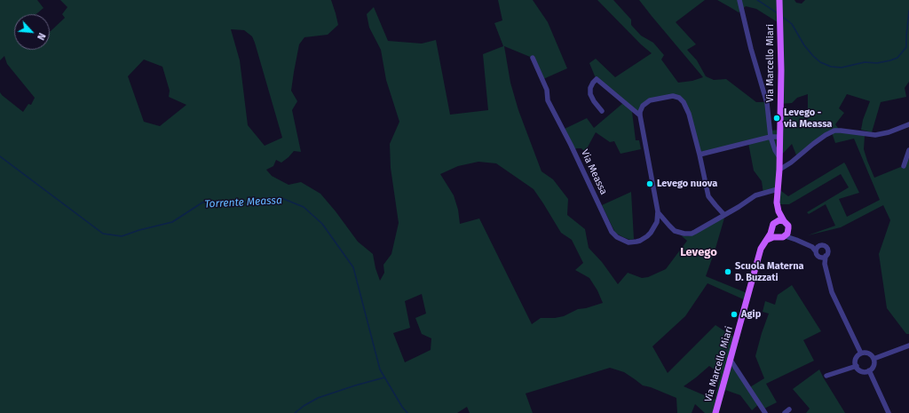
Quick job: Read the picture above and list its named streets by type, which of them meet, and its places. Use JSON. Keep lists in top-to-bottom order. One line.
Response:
{"streets":{"main road":["Via Marcello Miari"],"street":["Via Meassa"]},"crossings":[["Via Marcello Miari","Via Meassa"]],"districts":["Levego"],"water":["Torrente Meassa"],"places":["Levego - via Meassa","Levego nuova","Scuola Materna D. Buzzati","Agip"],"north":"bottom right"}
